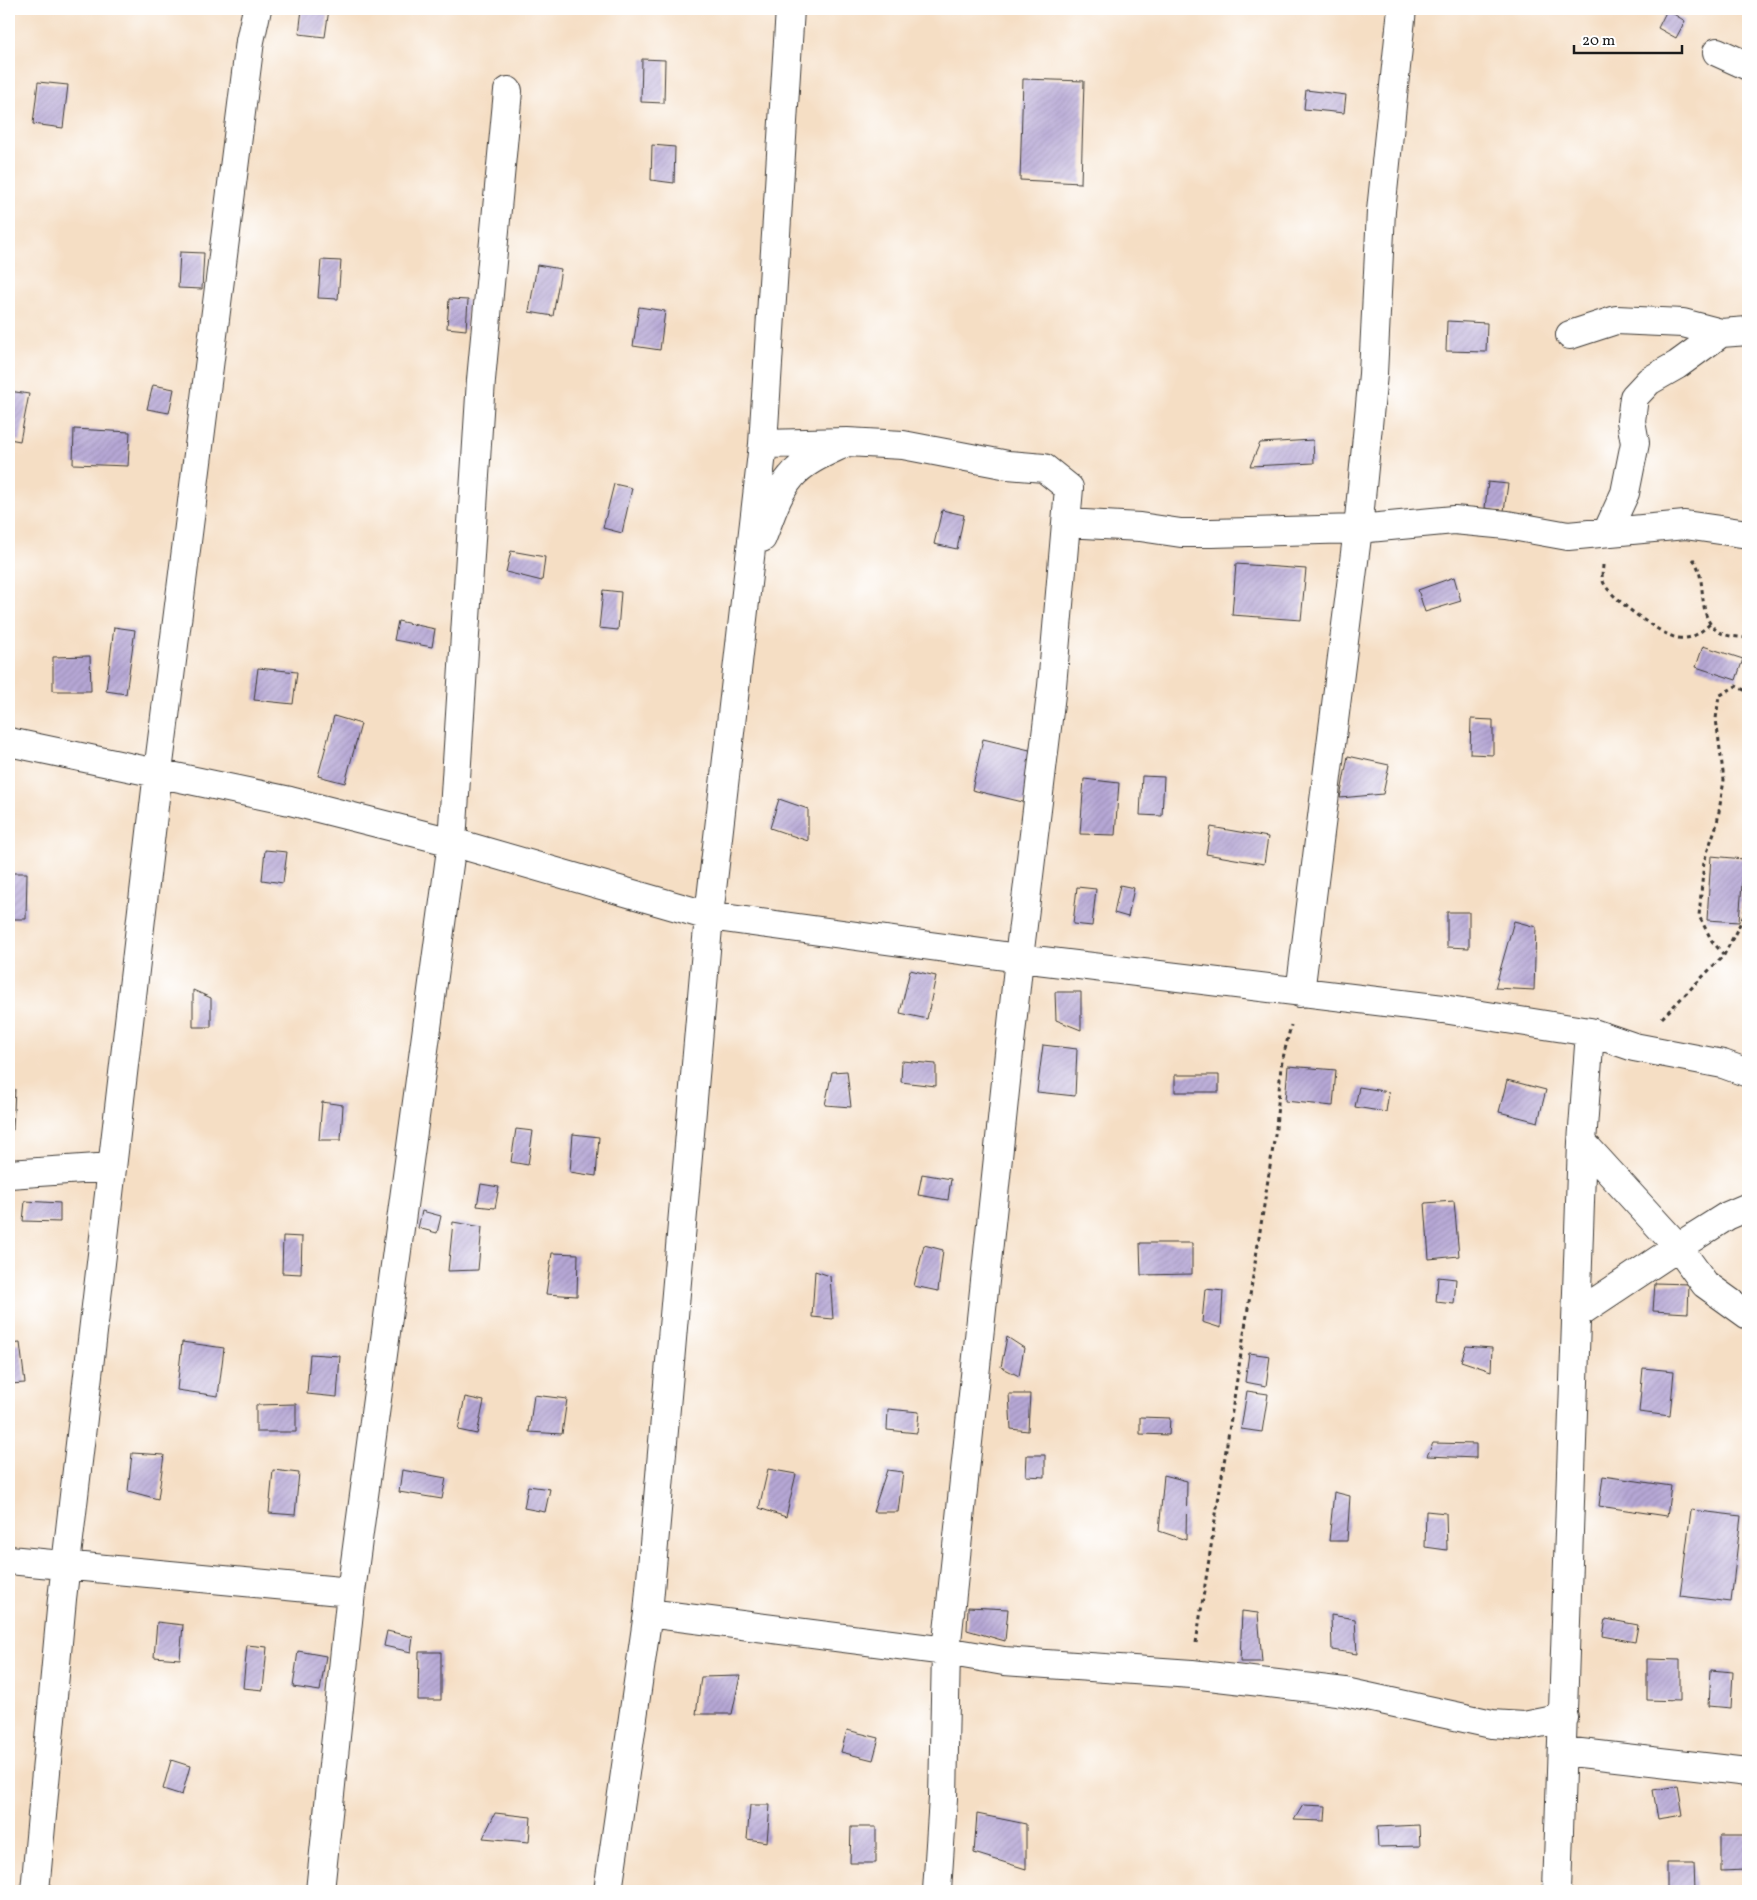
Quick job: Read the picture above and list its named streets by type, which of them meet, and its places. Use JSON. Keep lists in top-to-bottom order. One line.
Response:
{"scale_bar":"20 m"}
